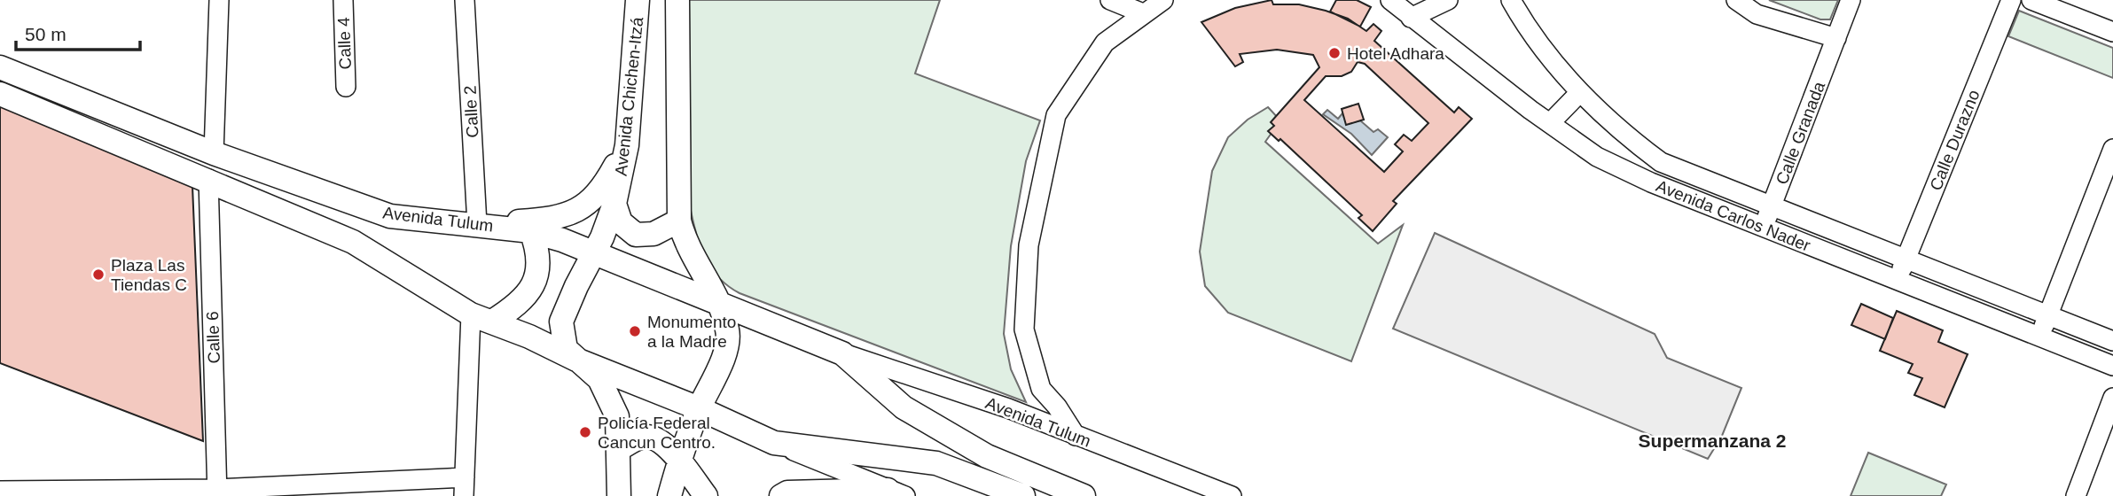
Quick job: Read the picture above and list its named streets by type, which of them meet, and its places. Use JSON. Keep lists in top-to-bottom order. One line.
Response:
{"streets":{"main road":["Avenida Chichen-Itzá","Avenida Tulum"],"street":["Calle 4","Calle 2","Calle Granada","Calle Durazno","Avenida Carlos Nader","Calle 6"]},"crossings":[["Avenida Chichen-Itzá","Avenida Tulum"],["Calle 2","Avenida Tulum"],["Calle Granada","Avenida Carlos Nader"],["Calle Durazno","Avenida Carlos Nader"]],"districts":["Supermanzana 2"],"places":["Hotel Adhara","Plaza Las Tiendas C","Monumento a la Madre","Policía Federal Cancun Centro."],"scale_bar":"50 m"}
